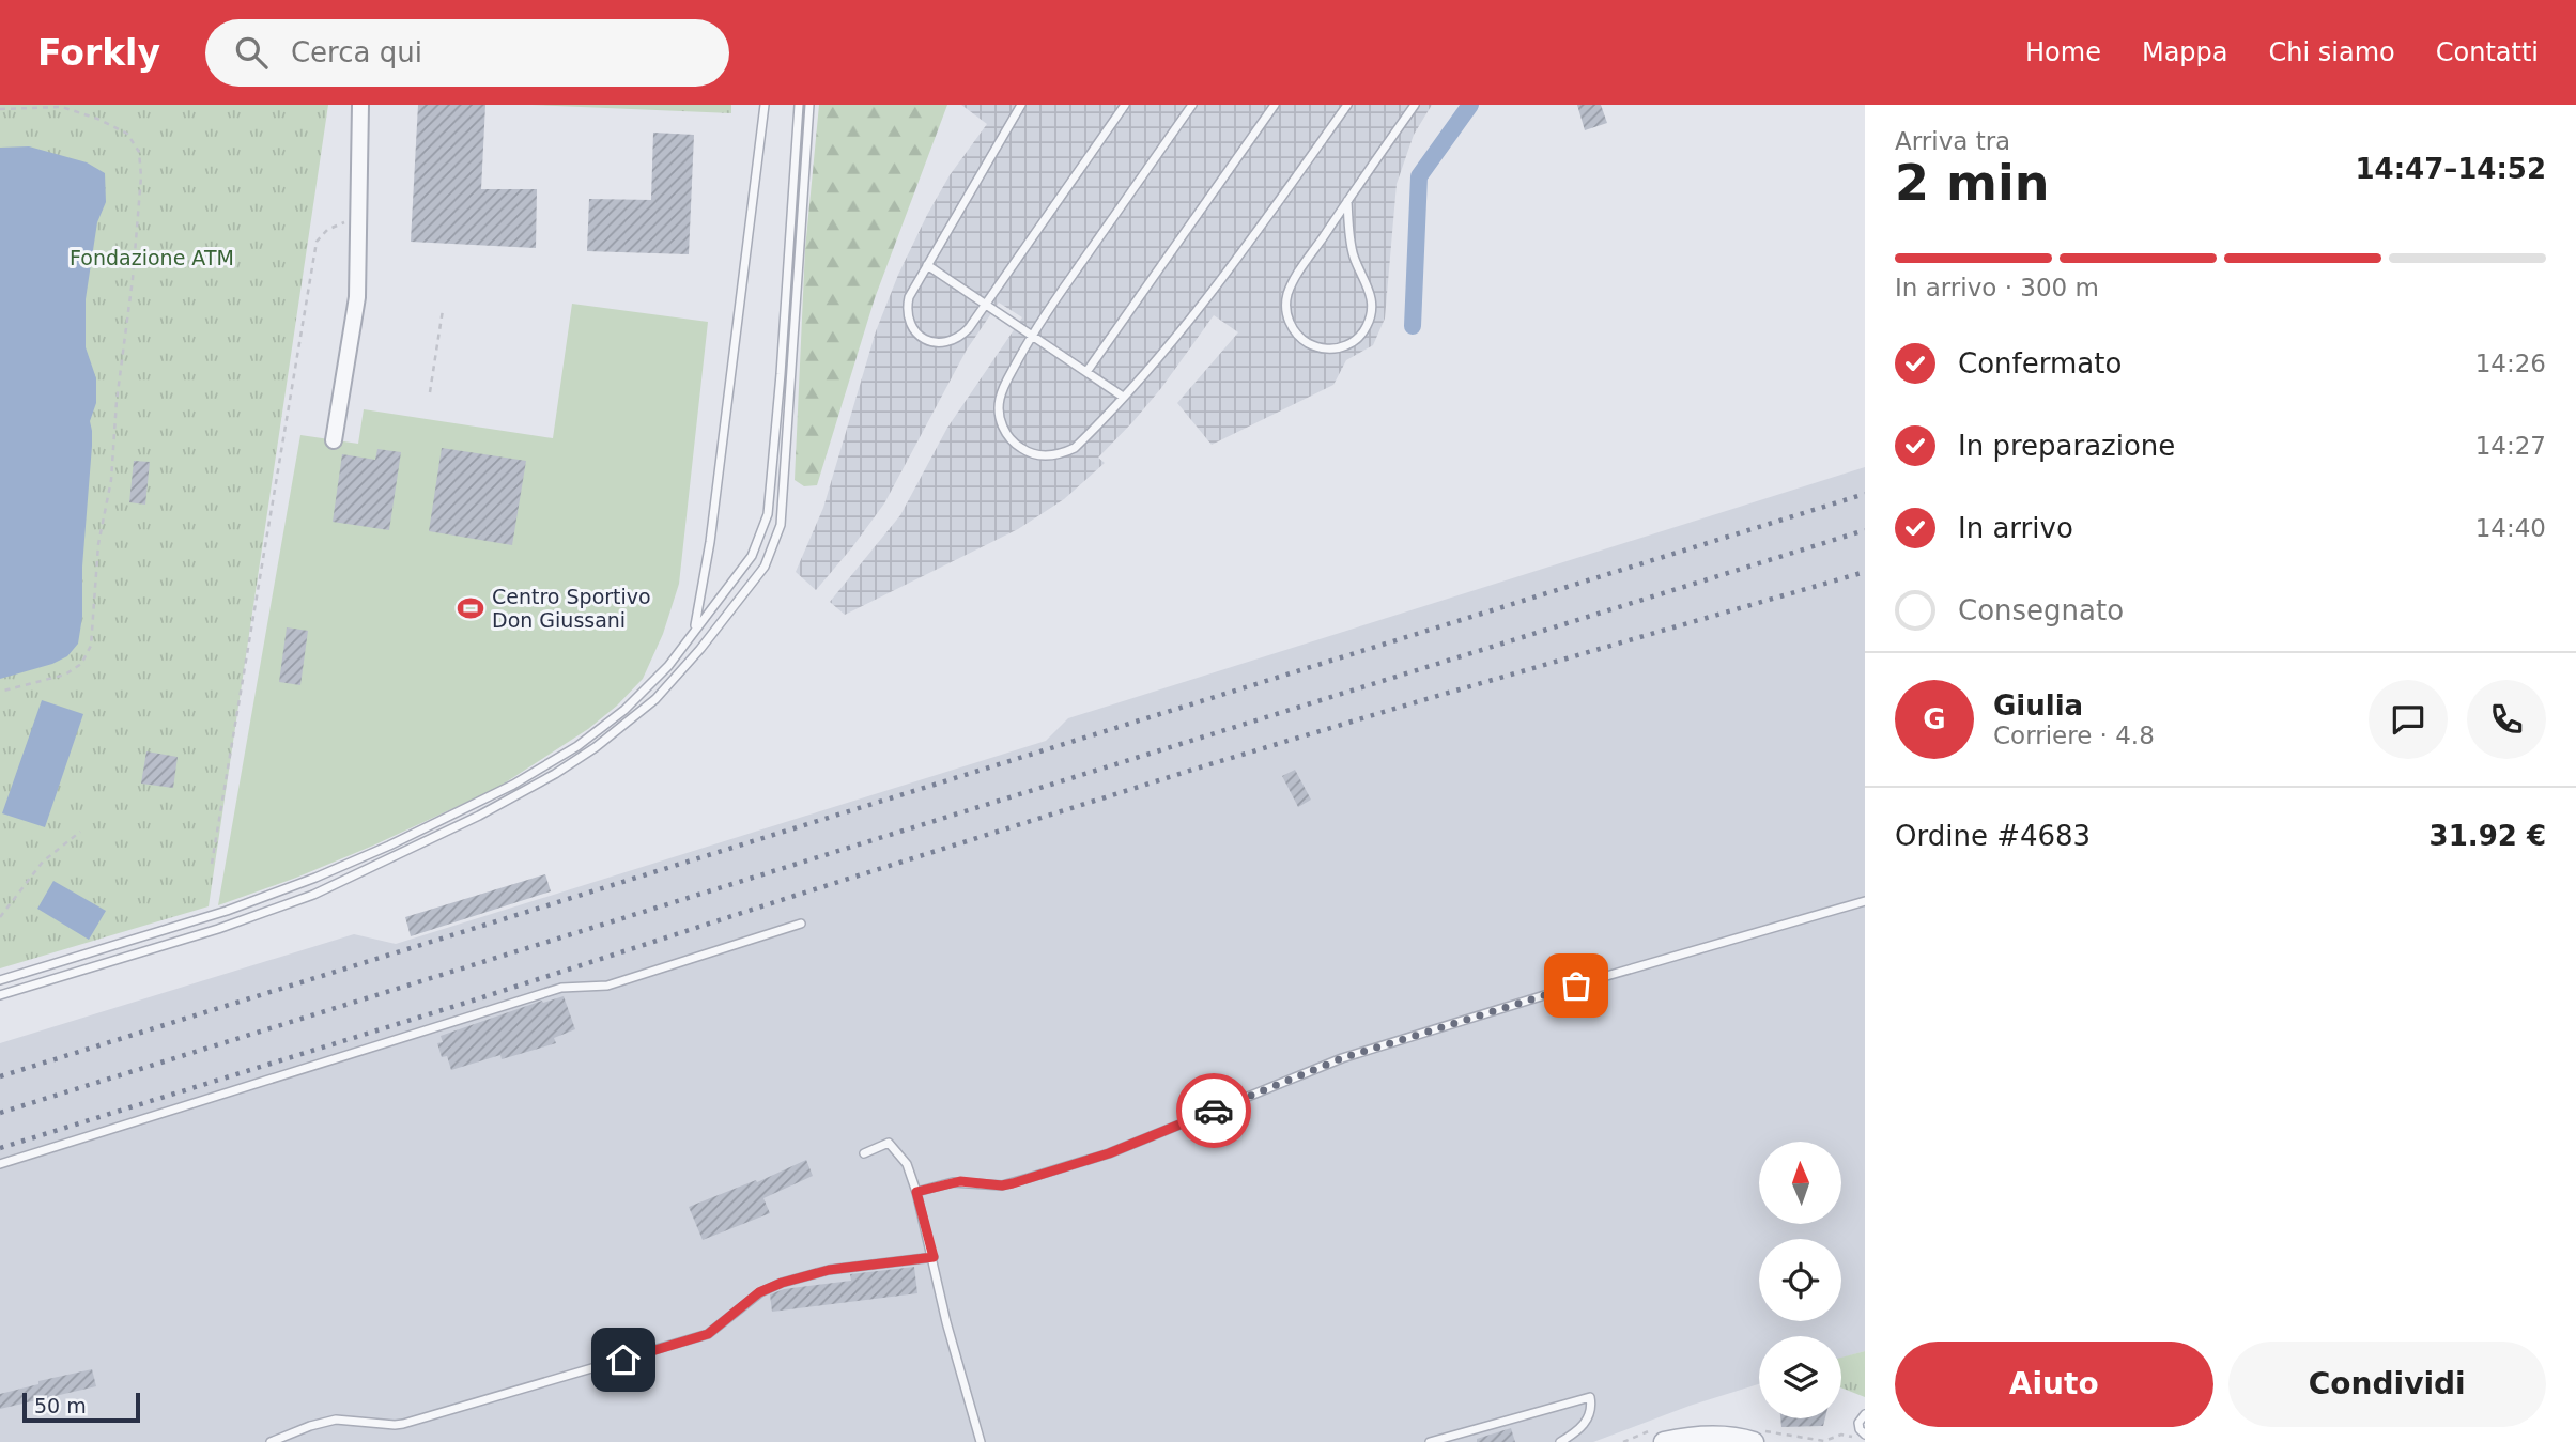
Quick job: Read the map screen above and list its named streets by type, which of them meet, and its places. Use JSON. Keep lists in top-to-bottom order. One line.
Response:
{"parks":["Fondazione ATM"],"places":{"sports":["Centro Sportivo Don Giussani"]},"scale_bar":"50 m","north":"top","page":{"header":"Forkly","search":"Cerca qui","nav":["Home","Mappa","Chi siamo","Contatti"],"heading":["2 min","Arriva tra","14:47–14:52"],"panel":["Giulia","Corriere · 4.8","Ordine #4683","31.92 €"],"bar":"In arrivo · 300 m","list":[["Confermato","14:26"],["In preparazione","14:27"],["In arrivo","14:40"],"Consegnato"],"round":"G","buttons":["Aiuto","Condividi"],"scale":"50 m"}}
